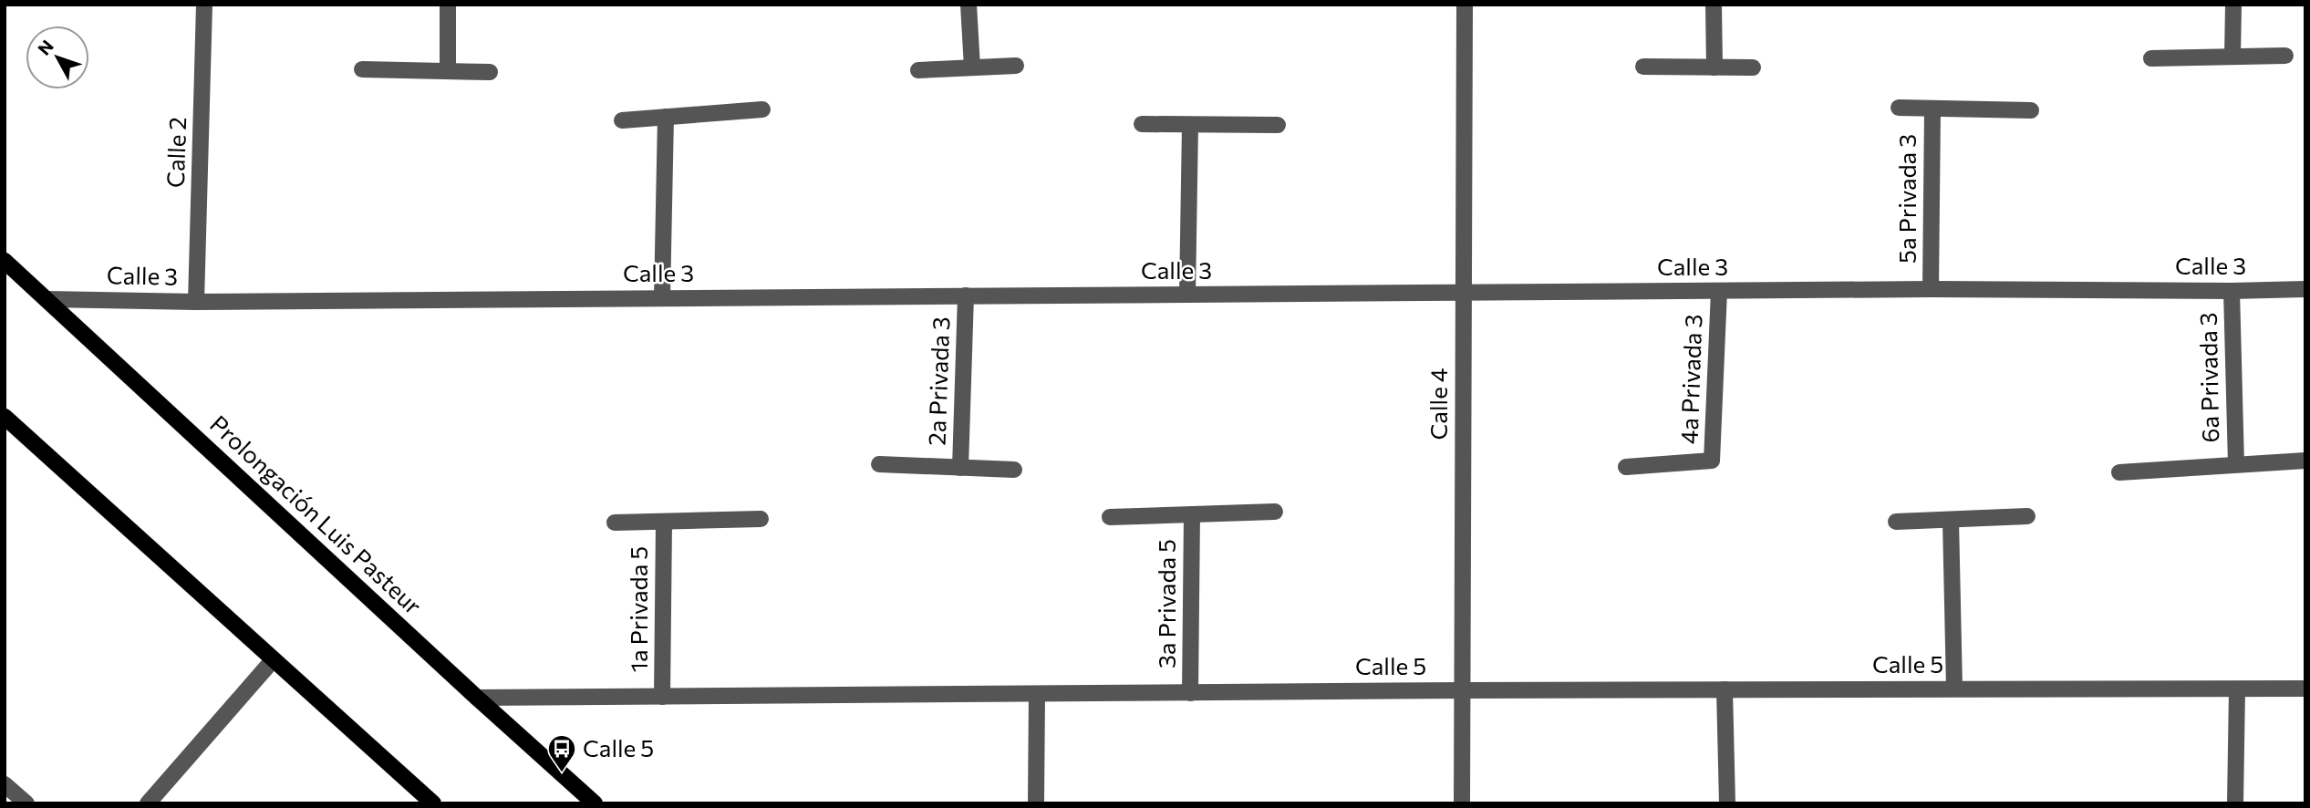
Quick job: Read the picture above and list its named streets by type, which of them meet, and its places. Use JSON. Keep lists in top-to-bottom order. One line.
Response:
{"streets":{"main road":["Prolongación Luis Pasteur"],"street":["Calle 2","5a Privada 3","Calle 3","6a Privada 3","4a Privada 3","2a Privada 3","Calle 4","3a Privada 5","1a Privada 5","Calle 5"]},"crossings":[["Calle 2","Calle 3"],["5a Privada 3","Calle 3"],["Calle 3","6a Privada 3"],["Calle 3","4a Privada 3"],["Calle 3","2a Privada 3"],["Calle 3","Calle 4"],["Calle 3","Prolongación Luis Pasteur"],["Calle 4","Calle 5"],["Prolongación Luis Pasteur","Calle 5"],["3a Privada 5","Calle 5"],["1a Privada 5","Calle 5"]],"places":{"bus stop":["Calle 5"]},"north":"top left"}
